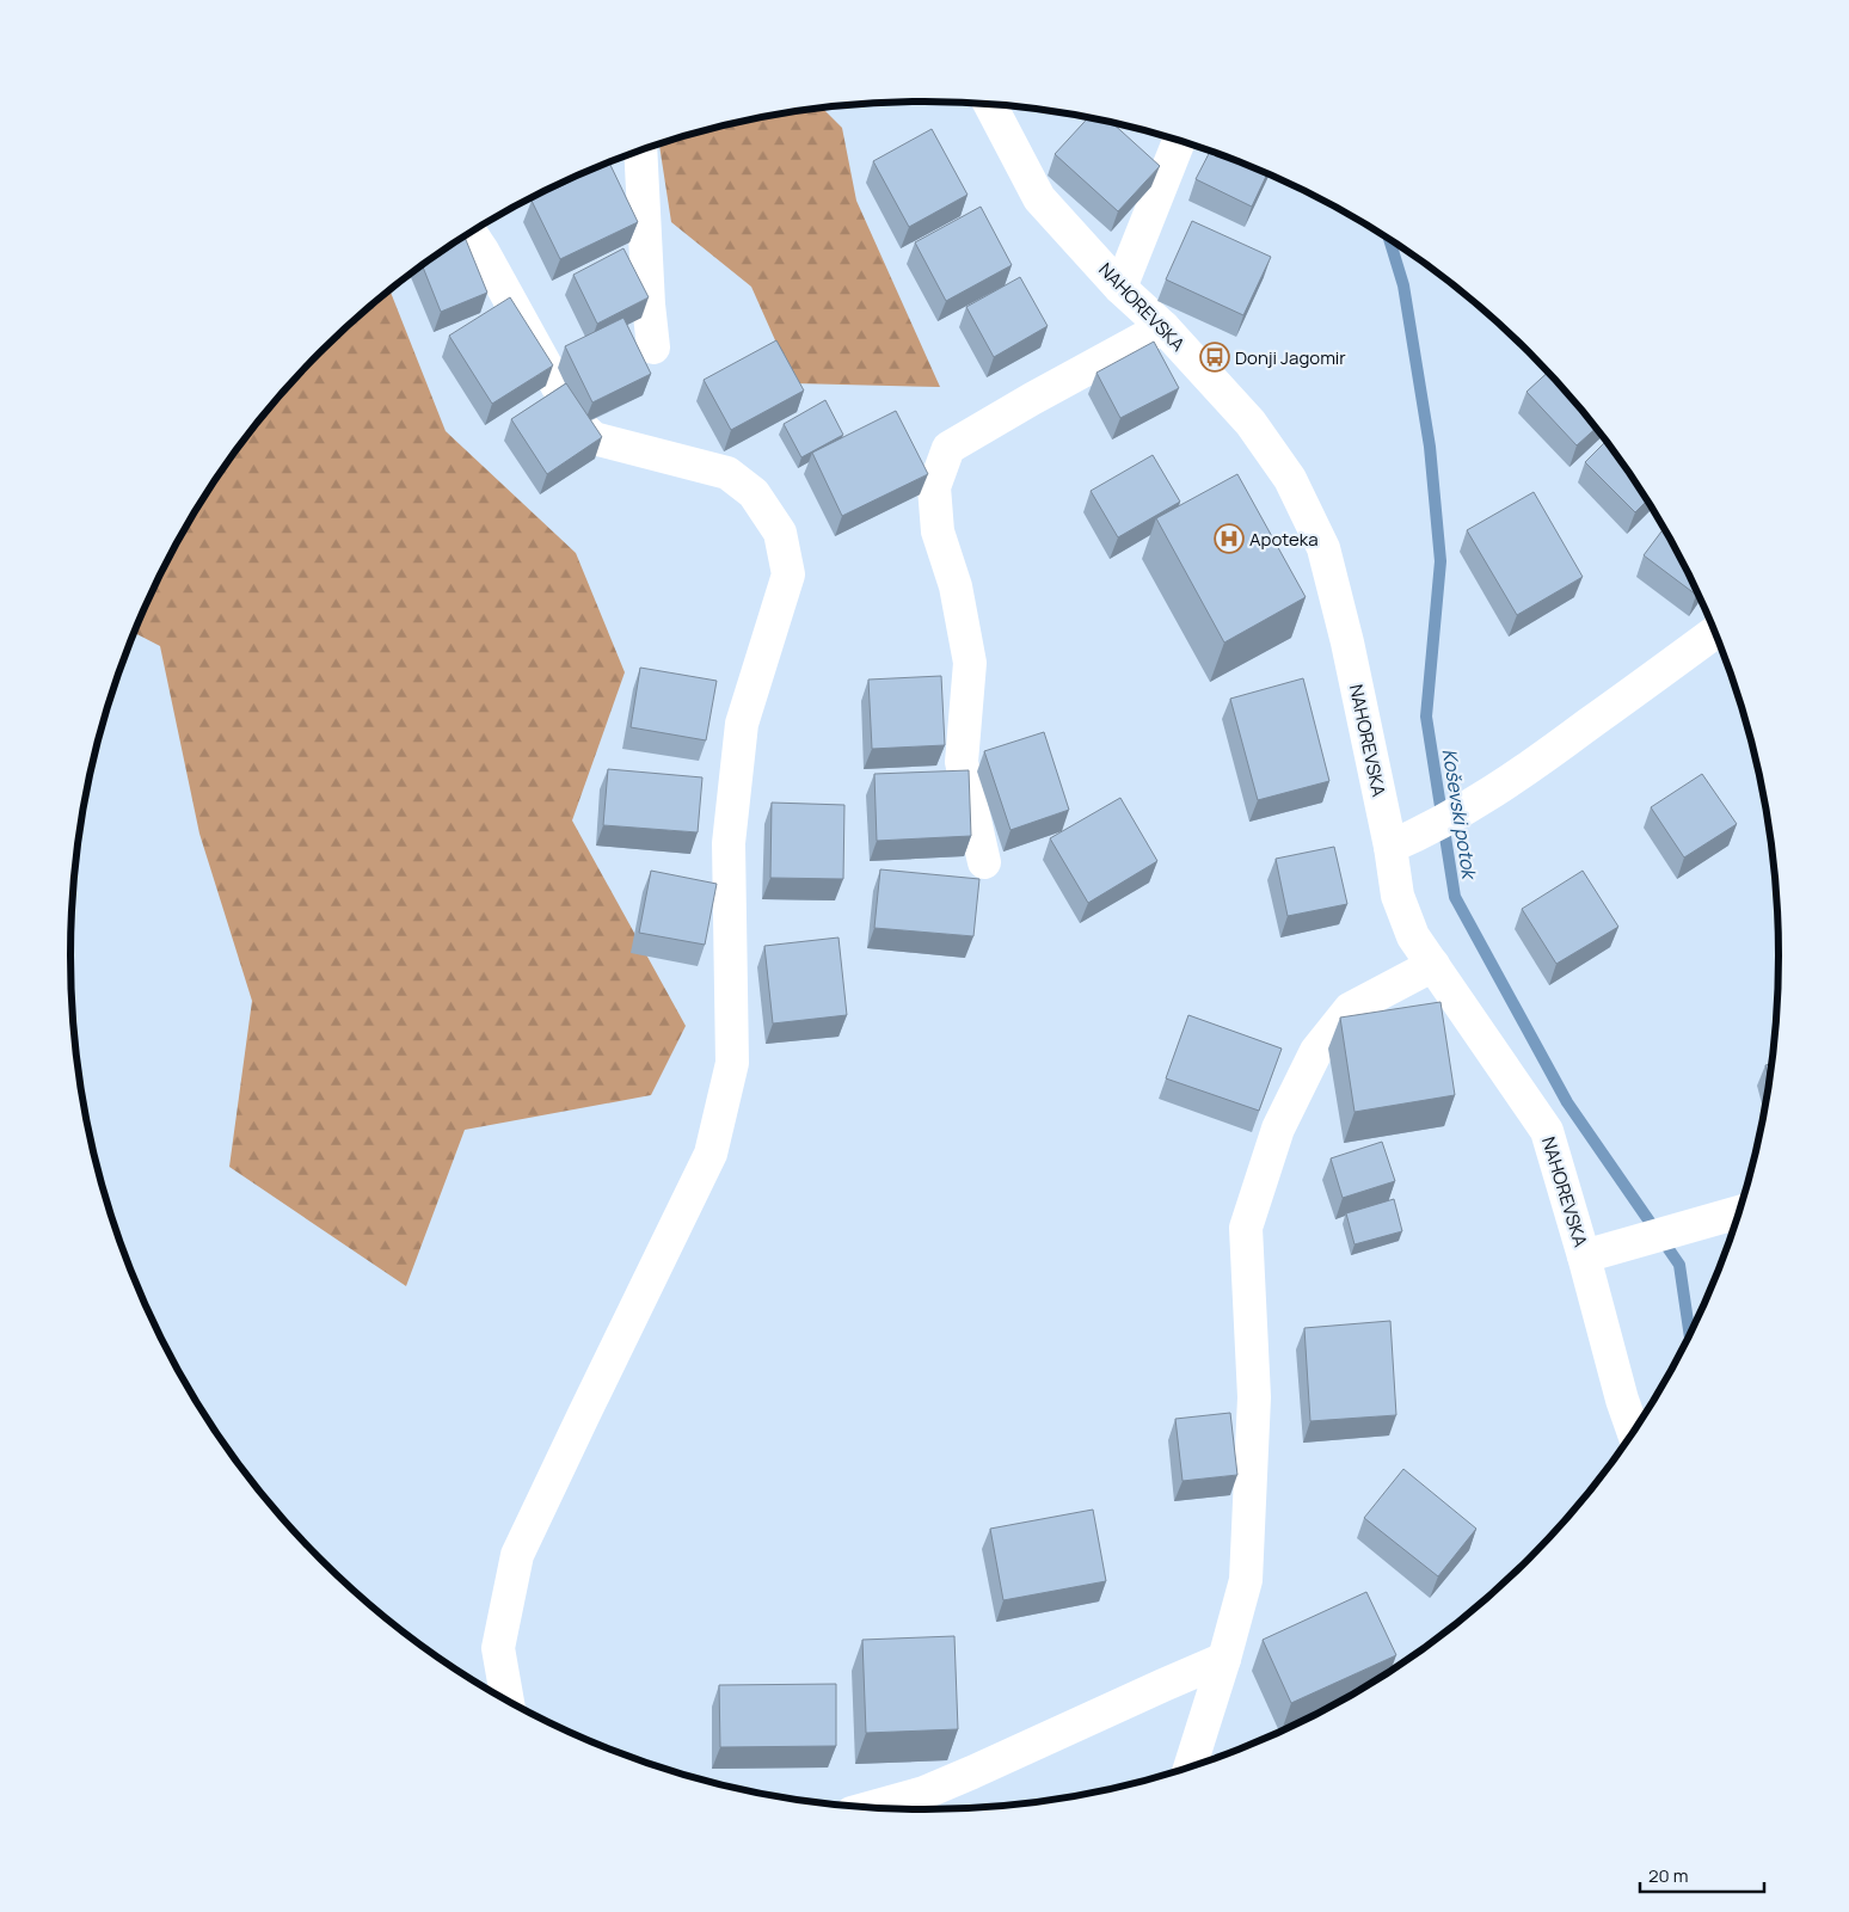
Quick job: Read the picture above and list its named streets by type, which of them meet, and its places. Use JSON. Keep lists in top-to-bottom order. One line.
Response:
{"streets":{"street":["NAHOREVSKA"]},"water":["Koševski potok"],"places":{"bus stop":["Donji Jagomir"],"hospital":["Apoteka"]},"scale_bar":"20 m"}
